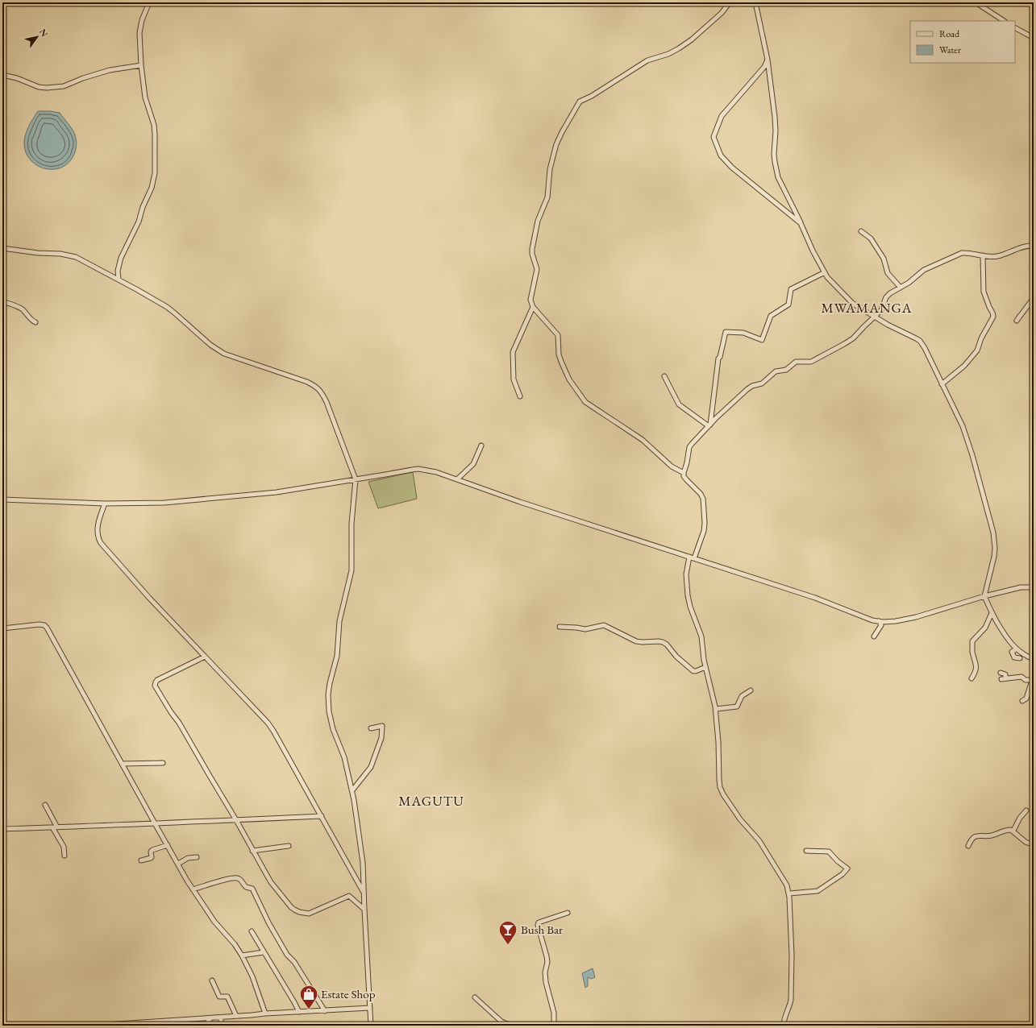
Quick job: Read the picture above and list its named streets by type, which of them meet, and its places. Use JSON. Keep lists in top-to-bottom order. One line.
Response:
{"districts":["MWAMANGA","MAGUTU"],"places":{"bar":["Bush Bar"],"shop":["Estate Shop"]},"legend":["Road","Water"],"north":"top right"}
